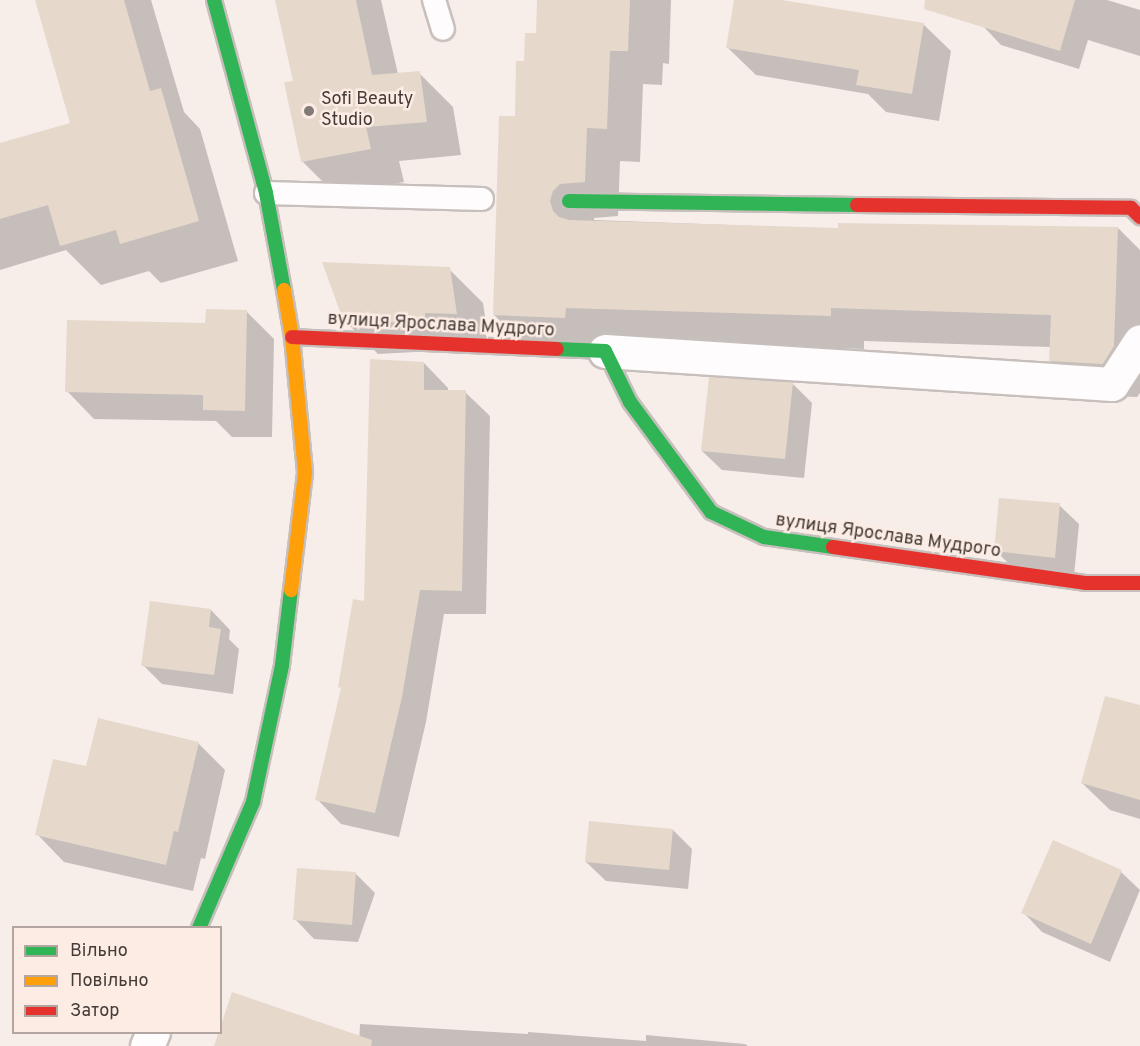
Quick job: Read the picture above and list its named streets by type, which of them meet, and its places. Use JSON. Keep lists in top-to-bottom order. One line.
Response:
{"streets":{"street":["вулиця Ярослава Мудрого"]},"places":["Sofi Beauty Studio"],"legend":["Вільно","Повільно","Затор"]}
